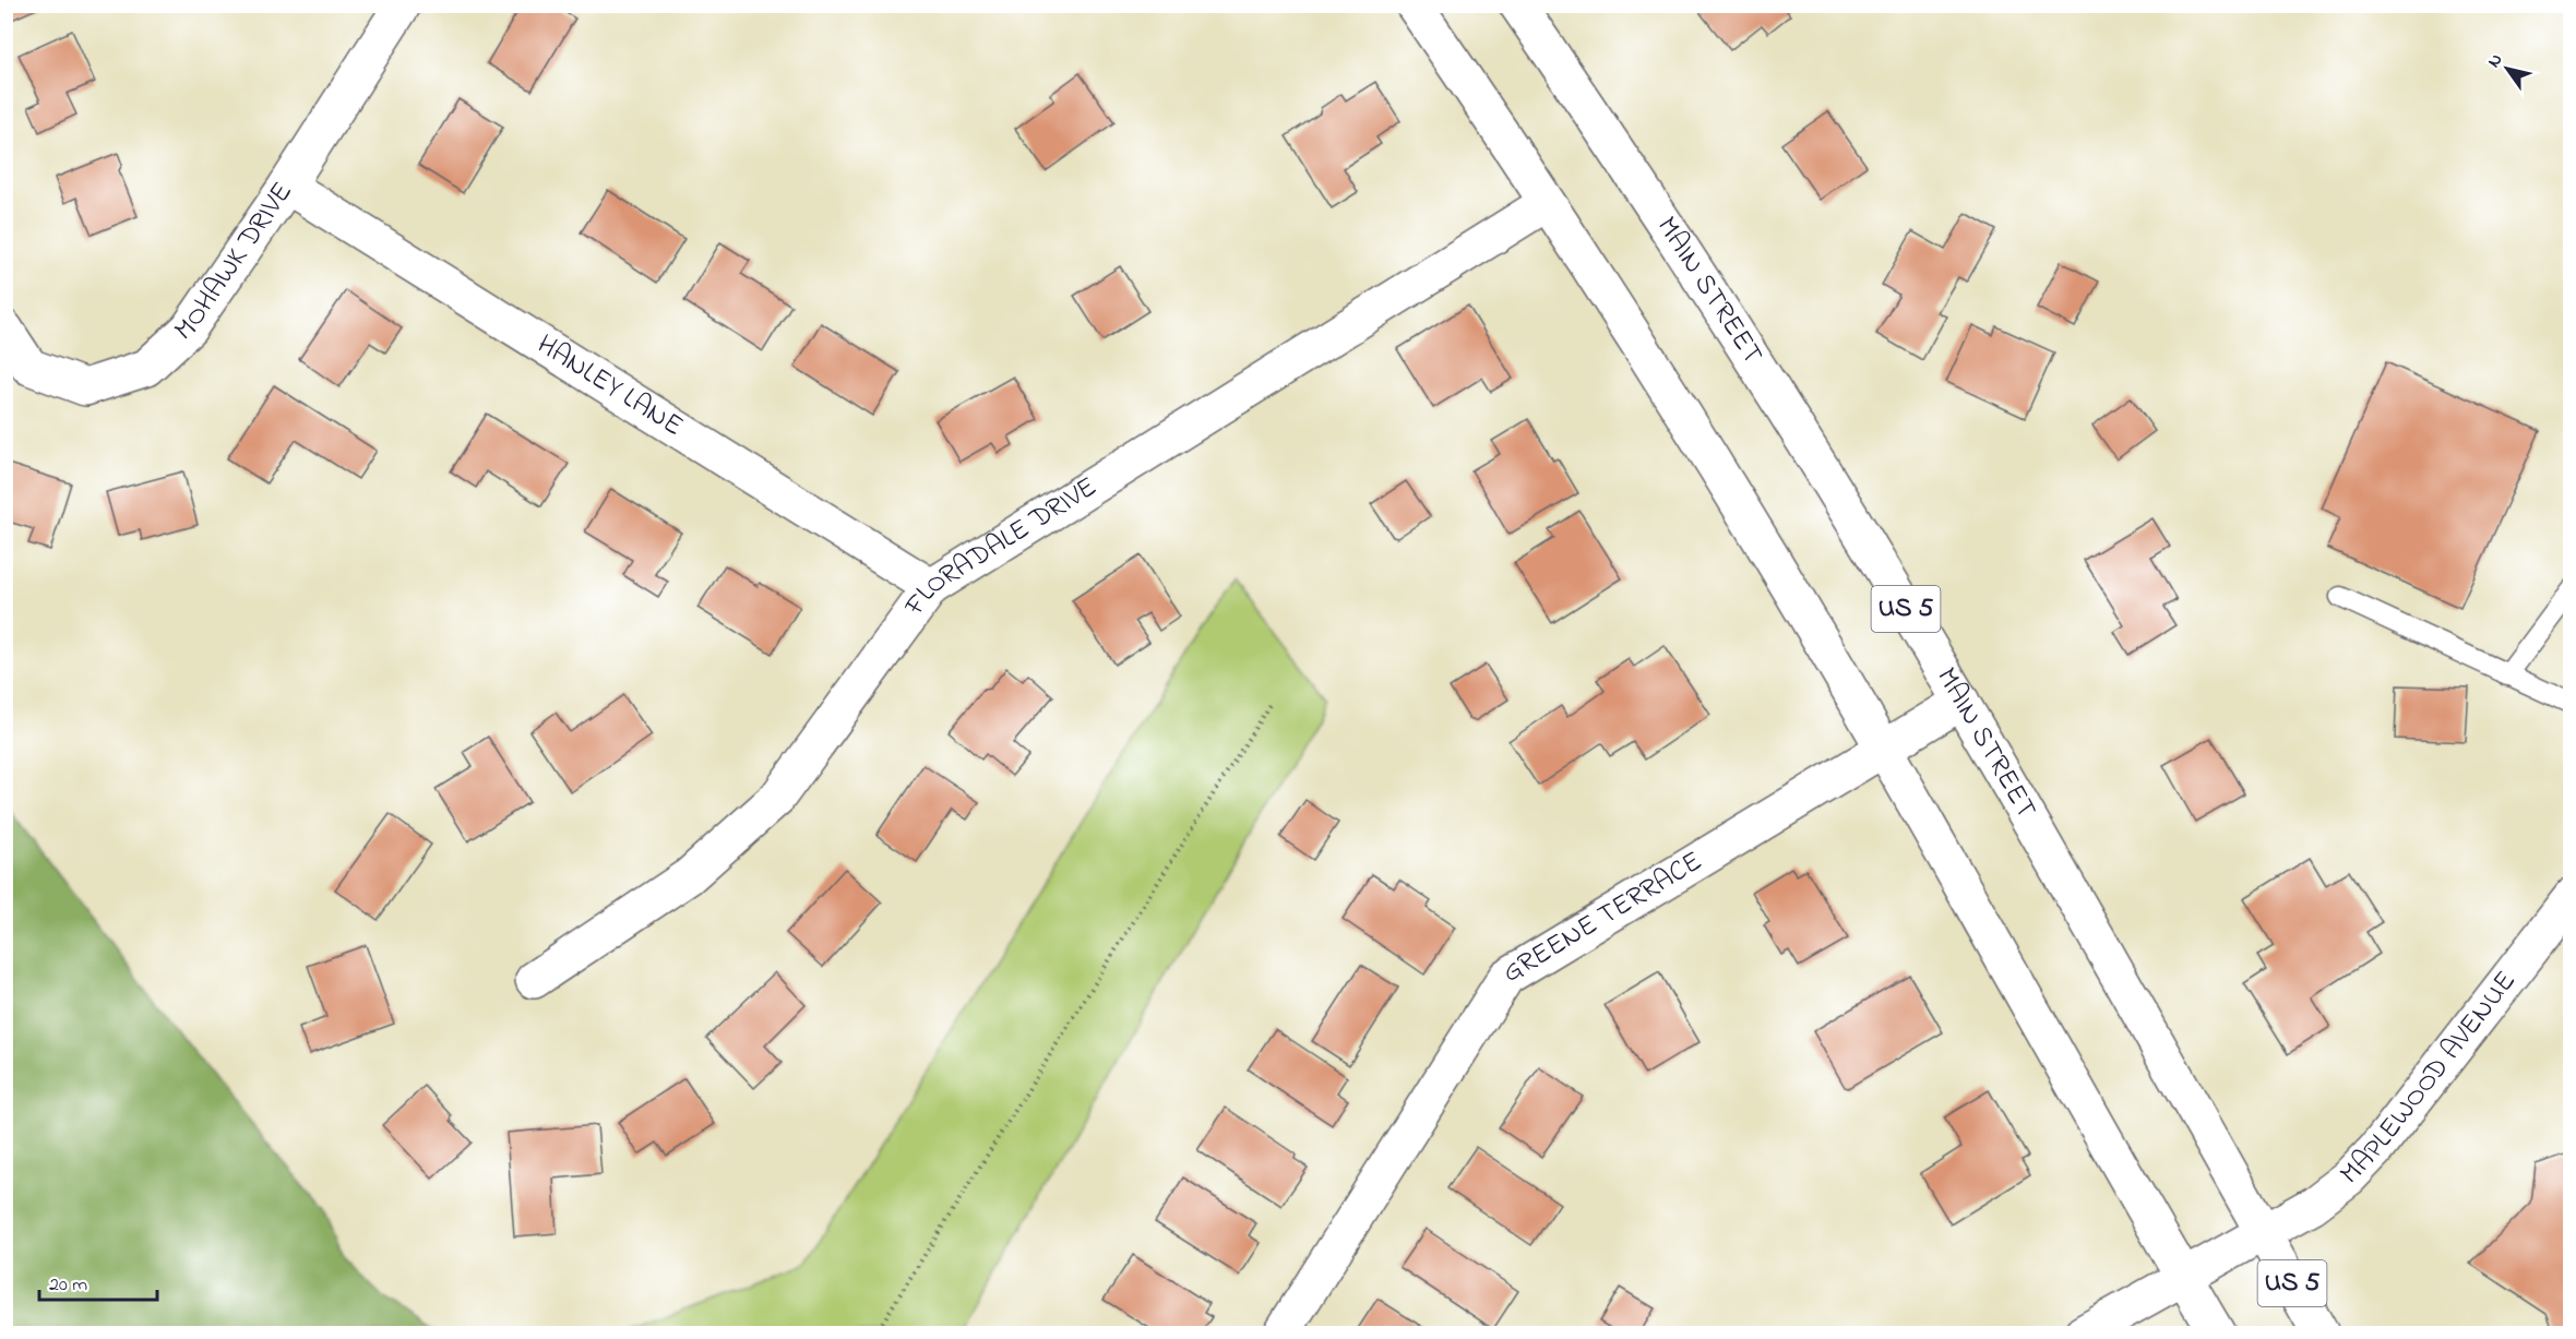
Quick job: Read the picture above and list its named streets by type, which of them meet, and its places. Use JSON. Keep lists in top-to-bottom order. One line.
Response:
{"streets":{"main road":["MOHAWK DRIVE","MAIN STREET","HANLEY LANE","FLORADALE DRIVE","US 5","GREENE TERRACE","MAPLEWOOD AVENUE"]},"crossings":[["MOHAWK DRIVE","HANLEY LANE"],["MAIN STREET","GREENE TERRACE"],["MAIN STREET","MAPLEWOOD AVENUE"],["HANLEY LANE","FLORADALE DRIVE"]],"scale_bar":"20 m","north":"top left"}
